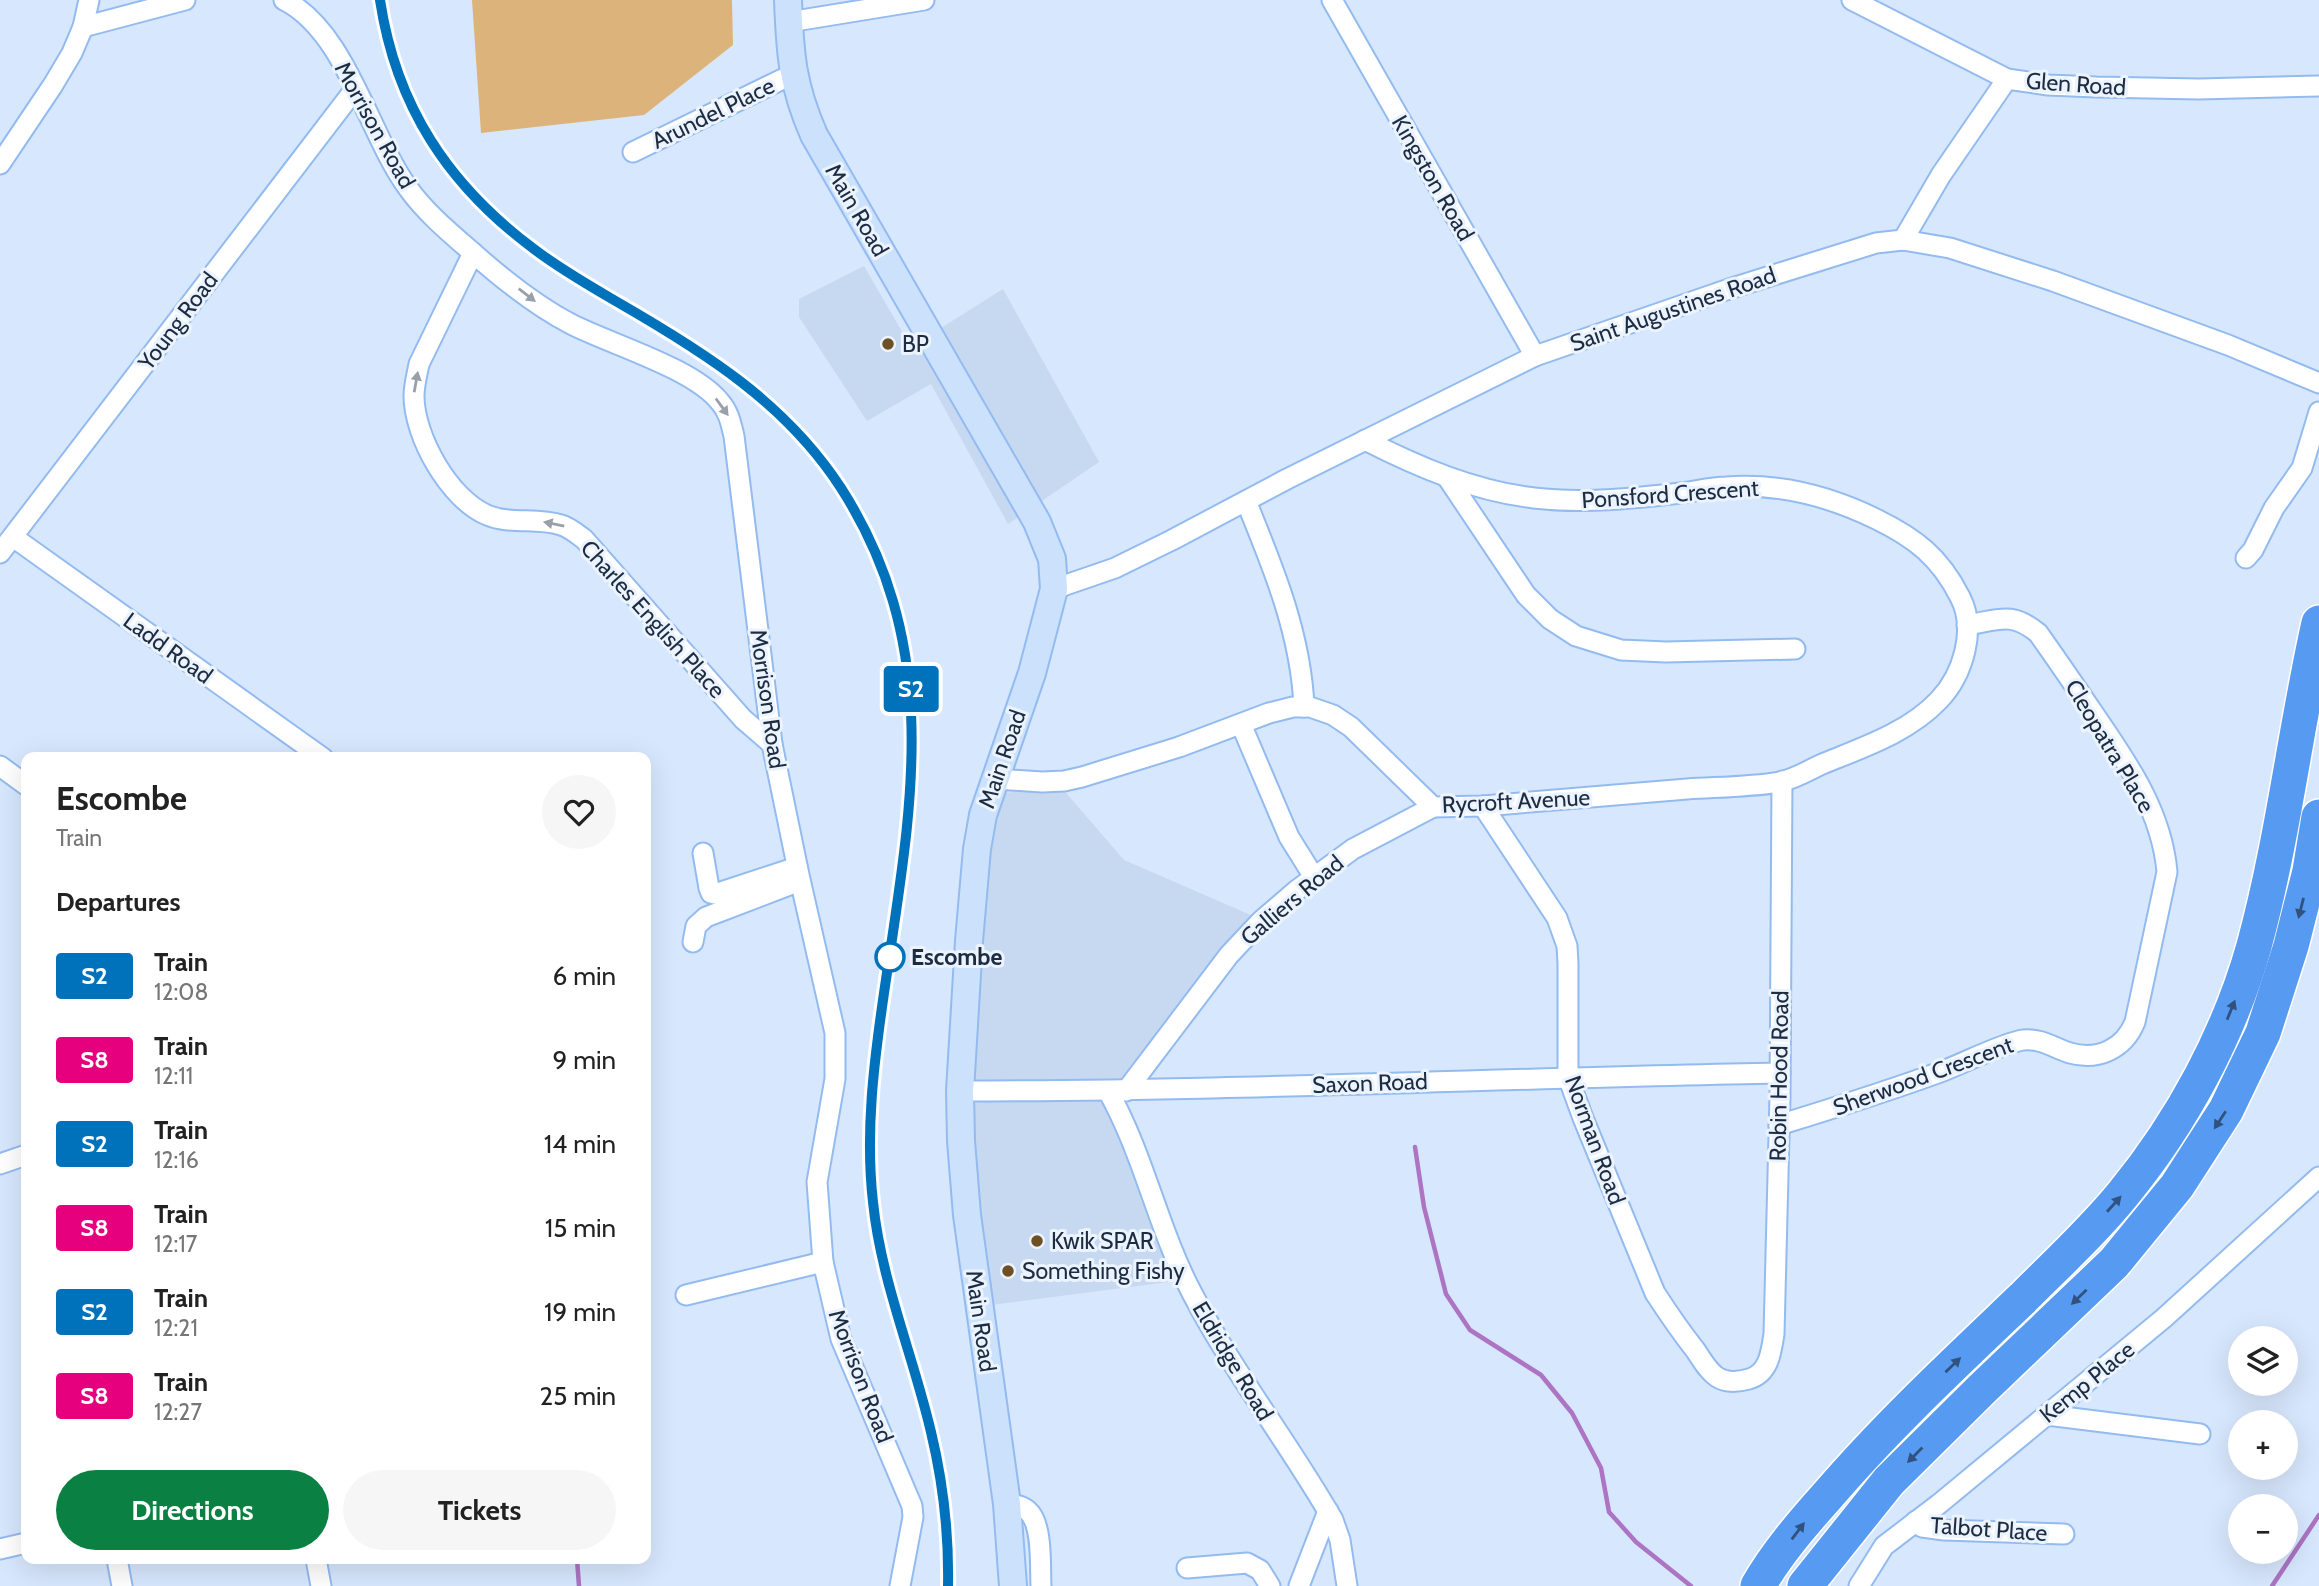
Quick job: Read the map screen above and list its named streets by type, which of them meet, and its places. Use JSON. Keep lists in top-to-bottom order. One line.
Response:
{"streets":{"main road":["Main Road"],"street":["Glen Road","Arundel Place","Morrison Road","Kingston Road","Saint Augustines Road","Young Road","Ponsford Crescent","Charles English Place","Ladd Road","Cleopatra Place","Rycroft Avenue","Galliers Road","Robin Hood Road","Sherwood Crescent","Saxon Road","Norman Road","Eldridge Road","Kemp Place","Talbot Place"]},"crossings":[["Arundel Place","Main Road"],["Morrison Road","Young Road"],["Morrison Road","Charles English Place"],["Kingston Road","Saint Augustines Road"],["Main Road","Saint Augustines Road"],["Main Road","Rycroft Avenue"],["Main Road","Saxon Road"],["Saint Augustines Road","Ponsford Crescent"],["Young Road","Ladd Road"],["Ponsford Crescent","Cleopatra Place"],["Ponsford Crescent","Rycroft Avenue"],["Cleopatra Place","Rycroft Avenue"],["Cleopatra Place","Sherwood Crescent"],["Rycroft Avenue","Galliers Road"],["Rycroft Avenue","Robin Hood Road"],["Rycroft Avenue","Norman Road"],["Galliers Road","Saxon Road"],["Galliers Road","Eldridge Road"],["Robin Hood Road","Sherwood Crescent"],["Robin Hood Road","Saxon Road"],["Robin Hood Road","Norman Road"],["Saxon Road","Norman Road"],["Saxon Road","Eldridge Road"],["Kemp Place","Talbot Place"]],"one_way":["Charles English Place"],"places":["BP","Escombe","Kwik SPAR","Something Fishy"],"page":{"on_map":"S2","heading":[["Escombe","Train"],"Departures"],"list":[{"mark":"S2","name":"Train","note":"12:08","value":"6 min"},{"mark":"S8","name":"Train","note":"12:11","value":"9 min"},{"mark":"S2","name":"Train","note":"12:16","value":"14 min"},{"mark":"S8","name":"Train","note":"12:17","value":"15 min"},{"mark":"S2","name":"Train","note":"12:21","value":"19 min"},{"mark":"S8","name":"Train","note":"12:27","value":"25 min"}],"map_buttons":["+","−"],"buttons":["Directions","Tickets"]}}
